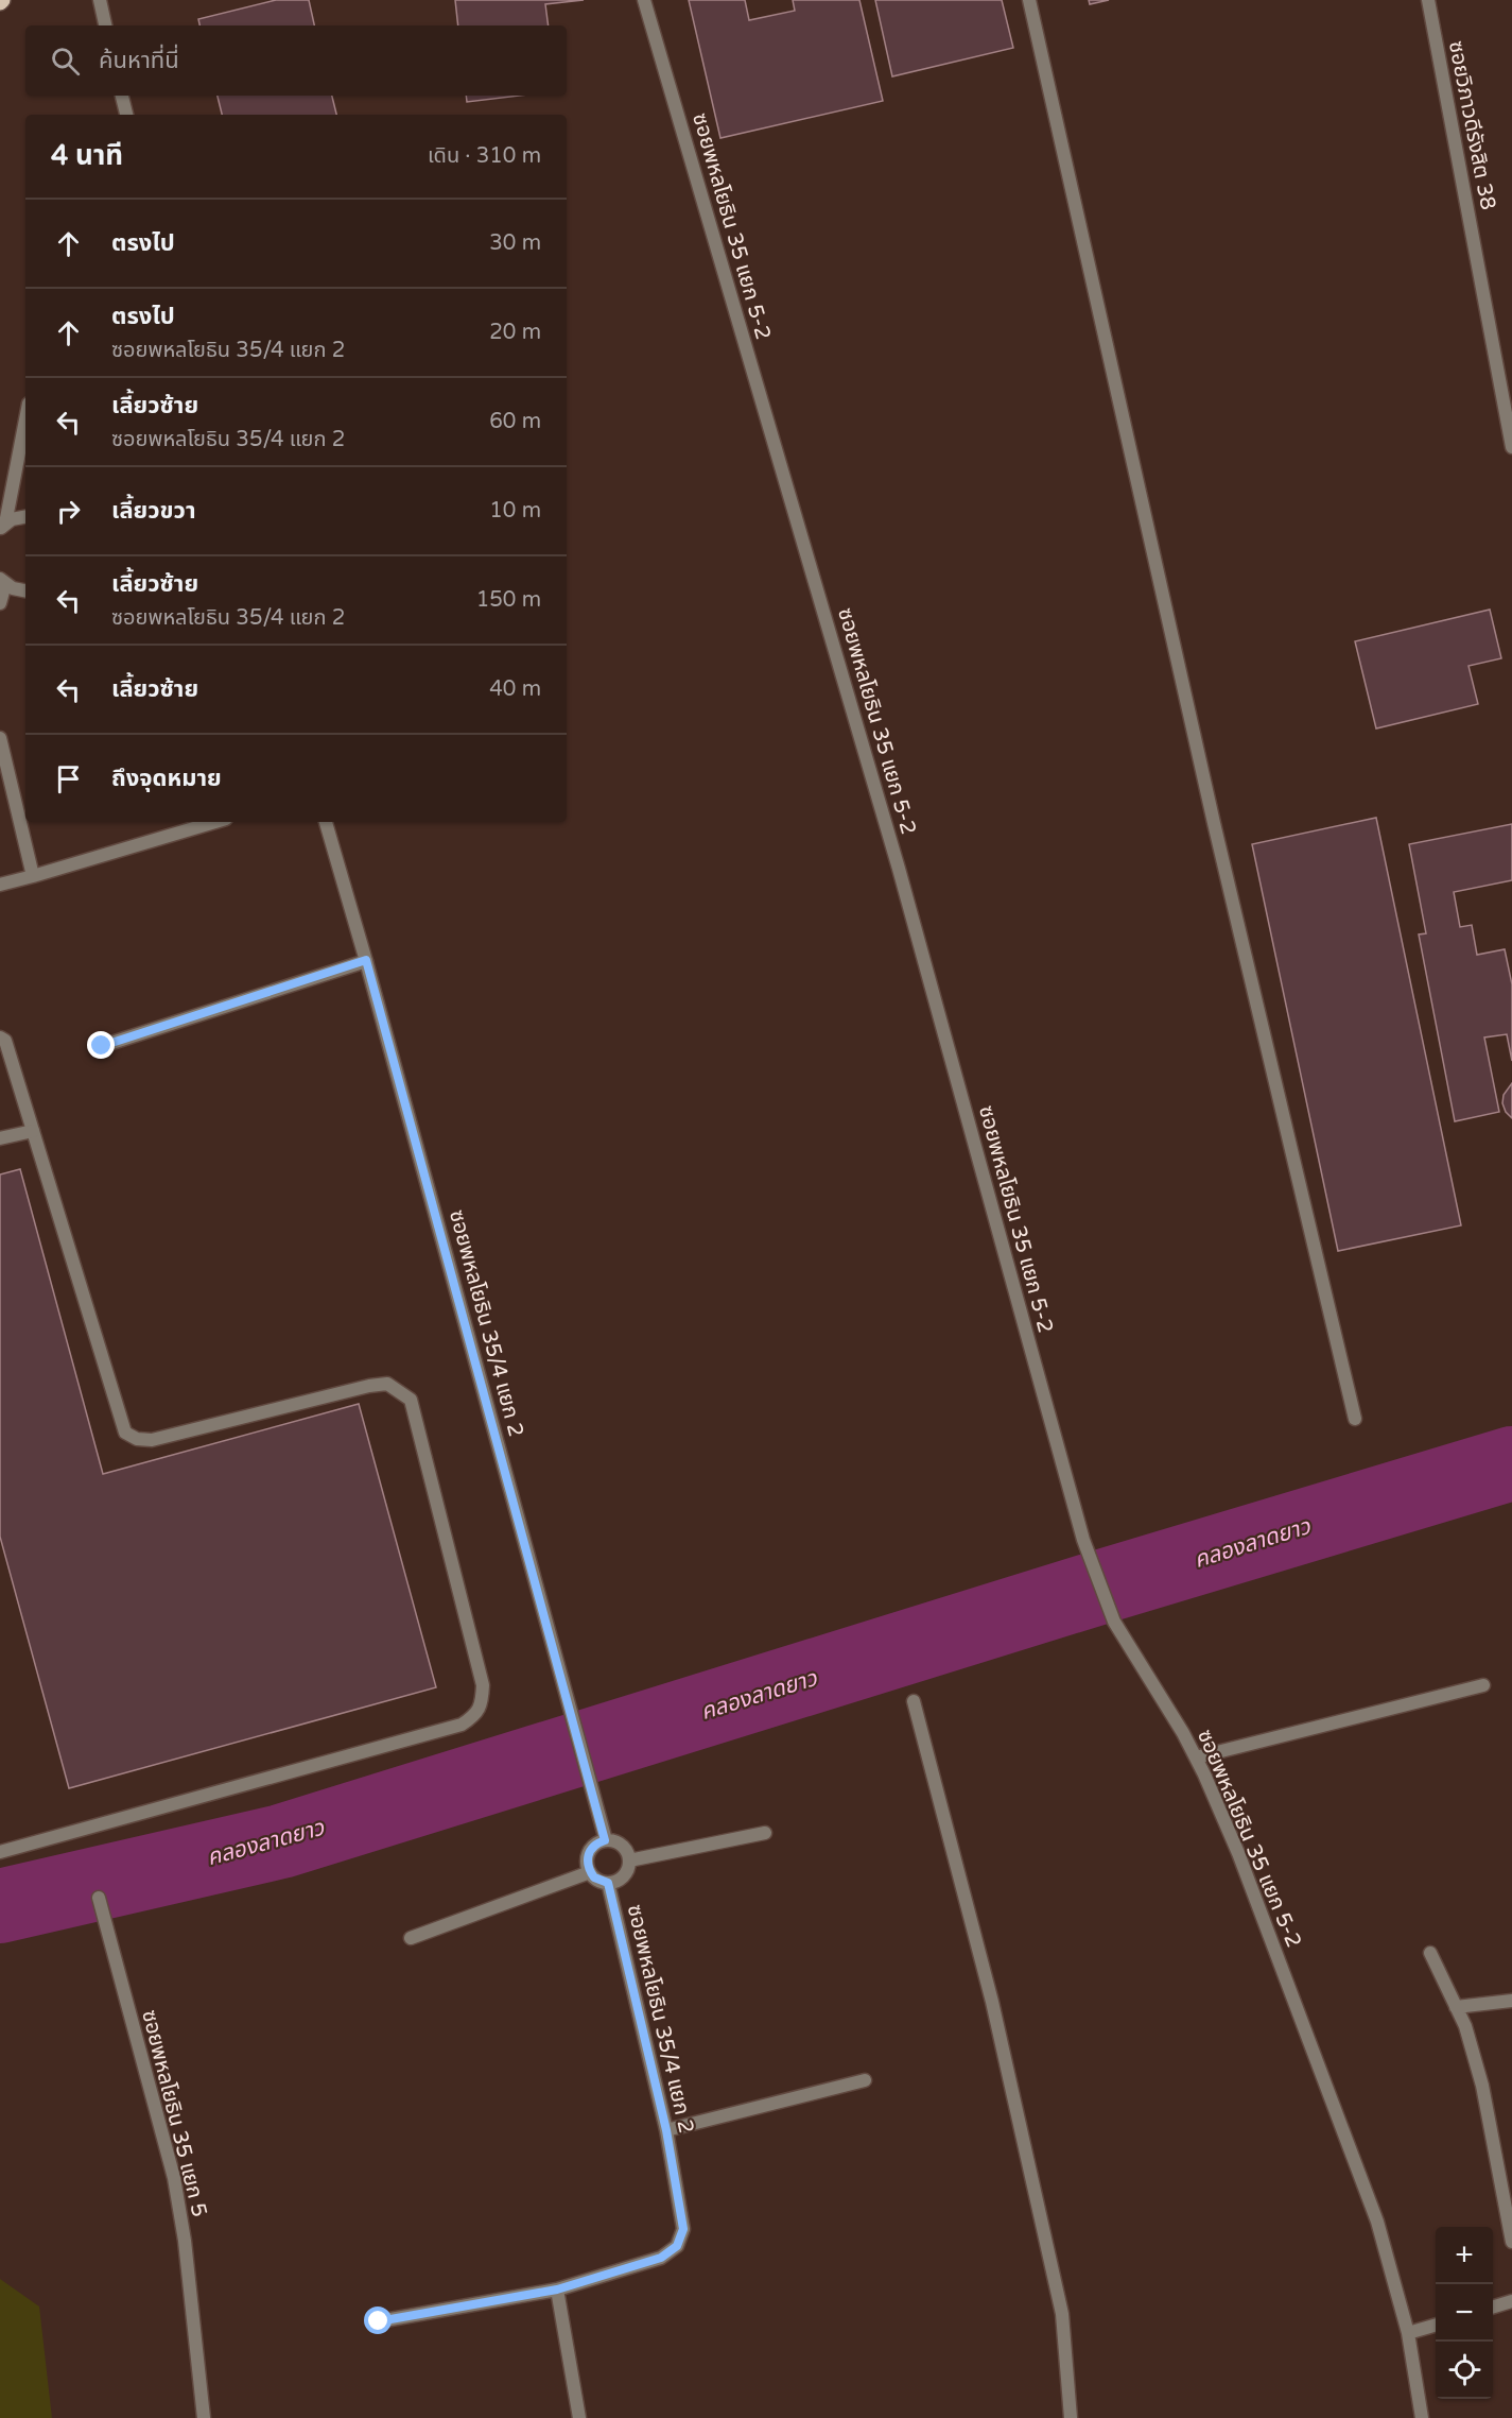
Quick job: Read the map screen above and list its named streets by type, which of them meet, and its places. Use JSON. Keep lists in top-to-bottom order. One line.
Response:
{"streets":{"street":["ซอยวิภาวดีรังสิต 38","ซอยพหลโยธิน 35 แยก 5-2","ซอยพหลโยธิน 35/4 แยก 2","ซอยพหลโยธิน 35 แยก 5"]},"water":["คลองลาดยาว"],"page":{"search":"ค้นหาที่นี่","heading":["4 นาที","เดิน · 310 m"],"list":[["ตรงไป","30 m"],["ตรงไป","ซอยพหลโยธิน 35/4 แยก 2","20 m"],["เลี้ยวซ้าย","ซอยพหลโยธิน 35/4 แยก 2","60 m"],["เลี้ยวขวา","10 m"],["เลี้ยวซ้าย","ซอยพหลโยธิน 35/4 แยก 2","150 m"],["เลี้ยวซ้าย","40 m"],"ถึงจุดหมาย"],"map_buttons":["+","−"]}}
